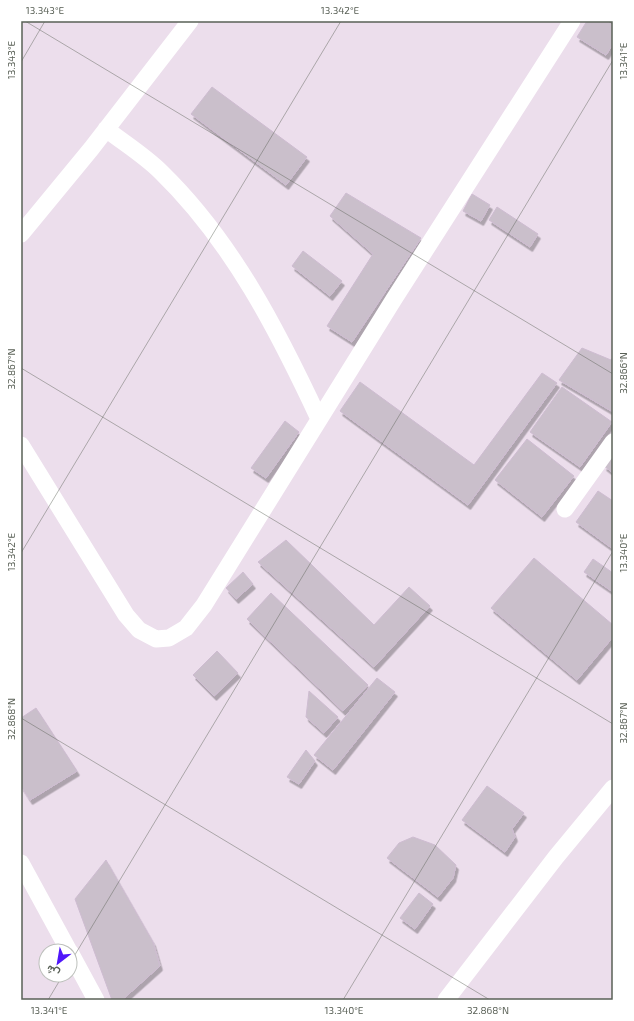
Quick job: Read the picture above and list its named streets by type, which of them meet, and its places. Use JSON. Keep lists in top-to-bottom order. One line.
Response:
{"north":"bottom left","coordinates":["13.343°E","13.342°E","13.341°E","32.867°N","32.866°N","13.340°E","32.868°N"]}
